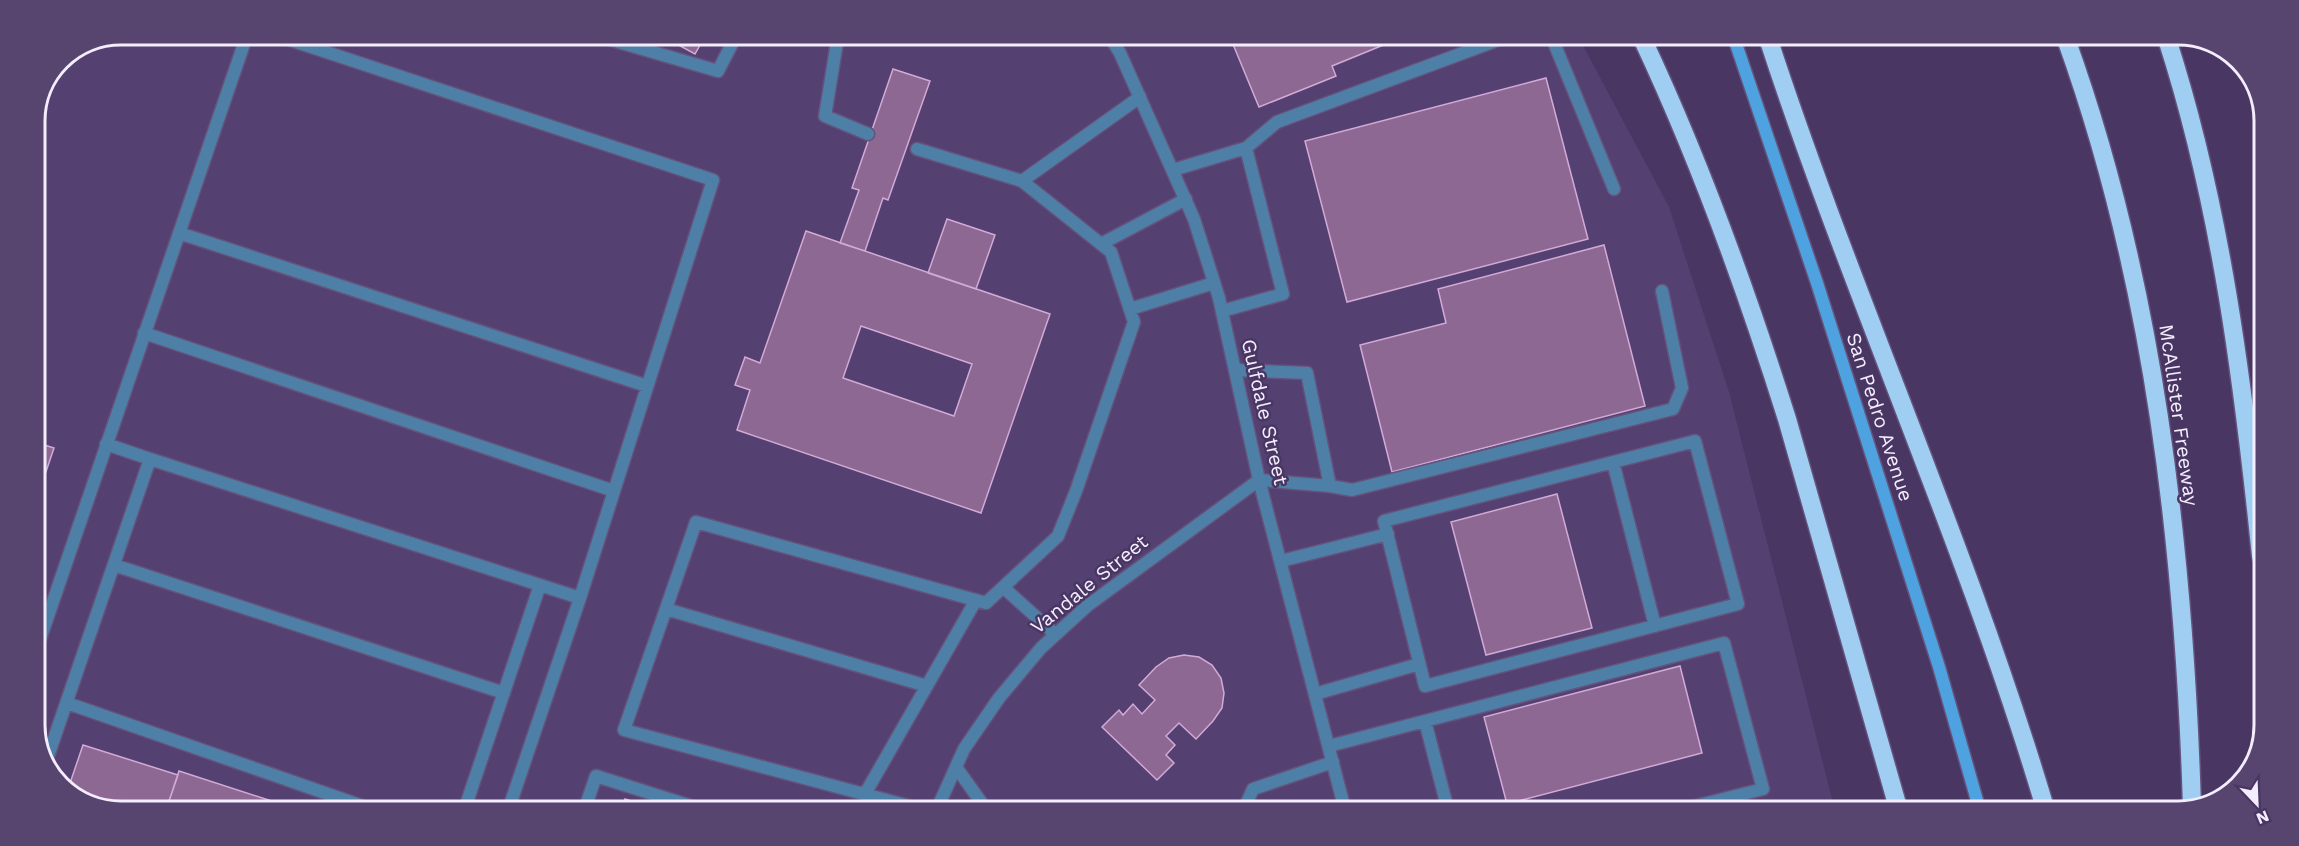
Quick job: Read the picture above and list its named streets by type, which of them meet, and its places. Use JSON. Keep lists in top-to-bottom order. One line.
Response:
{"streets":{"highway":["McAllister Freeway"],"main road":["San Pedro Avenue"],"street":["Gulfdale Street","Vandale Street"]},"crossings":[["Gulfdale Street","Vandale Street"]],"north":"bottom right"}
